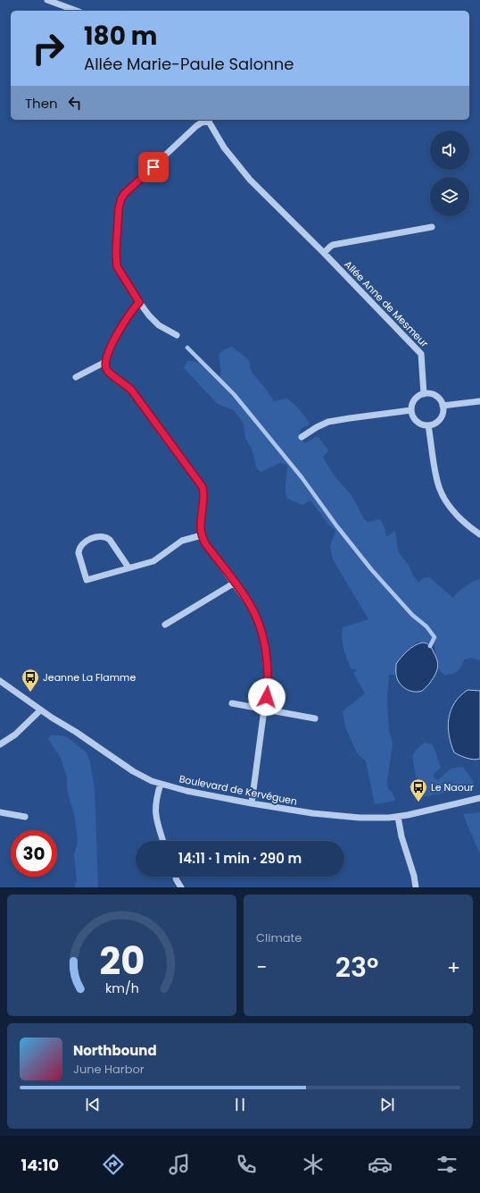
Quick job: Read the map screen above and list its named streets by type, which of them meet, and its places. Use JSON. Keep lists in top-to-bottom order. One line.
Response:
{"streets":{"street":["Allée Anne de Mesmeur","Boulevard de Kervéguen"]},"places":{"bus stop":["Jeanne La Flamme","Le Naour"]},"page":{"turn":["180 m","Allée Marie-Paule Salonne"],"then":"Then","limit":"30","trip":"14:11 · 1 min · 290 m","tile":"Climate","heat":["−","23°","+"],"song":["Northbound","June Harbor"],"tabs":"14:10","gauge":["20","km/h"]}}
